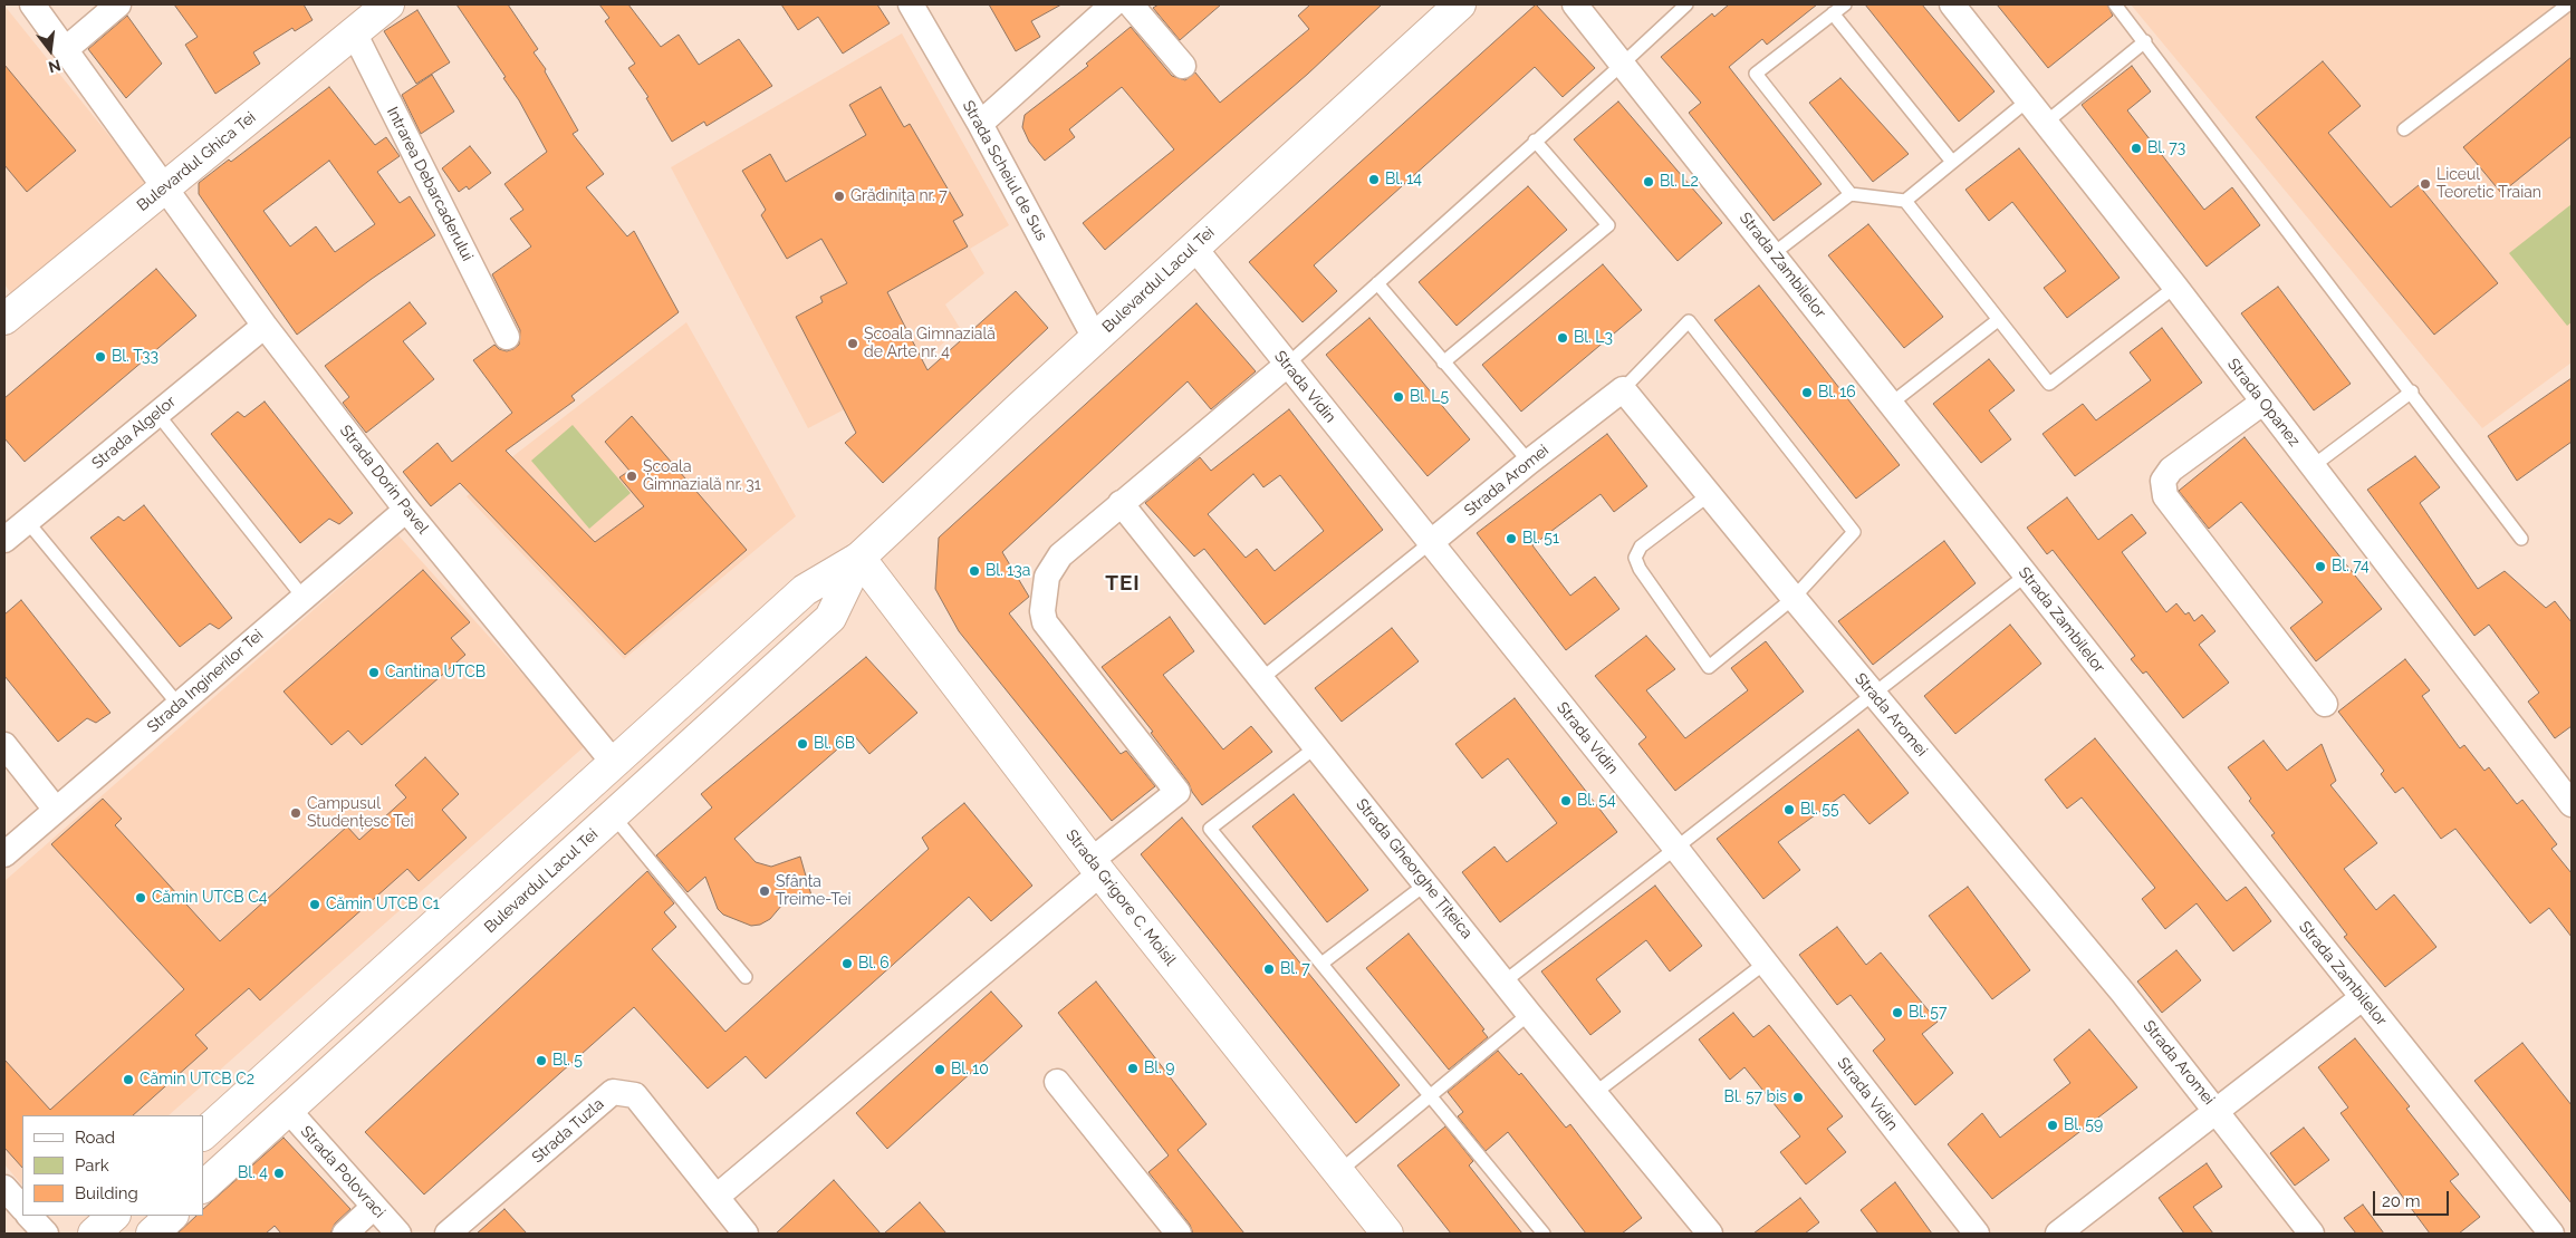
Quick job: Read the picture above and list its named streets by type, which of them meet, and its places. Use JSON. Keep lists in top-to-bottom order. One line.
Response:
{"streets":{"main road":["Bulevardul Ghica Tei","Bulevardul Lacul Tei","Strada Grigore C. Moisil"],"street":["Strada Scheiul de Sus","Intrarea Debarcaderului","Strada Zambilelor","Strada Vidin","Strada Opanez","Strada Algelor","Strada Dorin Pavel","Strada Aromei","Strada Inginerilor Tei","Strada Gheorghe Țițeica","Strada Tuzla","Strada Polovraci"]},"crossings":[["Bulevardul Ghica Tei","Intrarea Debarcaderului"],["Bulevardul Ghica Tei","Strada Dorin Pavel"],["Strada Scheiul de Sus","Bulevardul Lacul Tei"],["Bulevardul Lacul Tei","Strada Vidin"],["Bulevardul Lacul Tei","Strada Dorin Pavel"],["Bulevardul Lacul Tei","Strada Grigore C. Moisil"],["Bulevardul Lacul Tei","Strada Polovraci"],["Strada Vidin","Strada Aromei"],["Strada Algelor","Strada Dorin Pavel"],["Strada Dorin Pavel","Strada Inginerilor Tei"]],"districts":["TEI"],"places":["Bl. 73","Bl. 14","Bl. L2","Liceul Teoretic Traian","Grădinița nr. 7","Bl. L3","Școala Gimnazială de Arte nr. 4","Bl. T33","Bl. 16","Bl. L5","Școala Gimnazială nr. 31","Bl. 51","Bl. 74","Bl. 13a","Cantina UTCB","Bl. 6B","Bl. 54","Bl. 55","Campusul Studențesc Tei","Sfânta Treime-Tei","Cămin UTCB C4","Cămin UTCB C1","Bl. 6","Bl. 7","Bl. 57","Bl. 5","Bl. 9","Bl. 10","Cămin UTCB C2","Bl. 57 bis","Bl. 59","Bl. 4"],"legend":["Road","Park","Building"],"scale_bar":"20 m","north":"bottom"}
